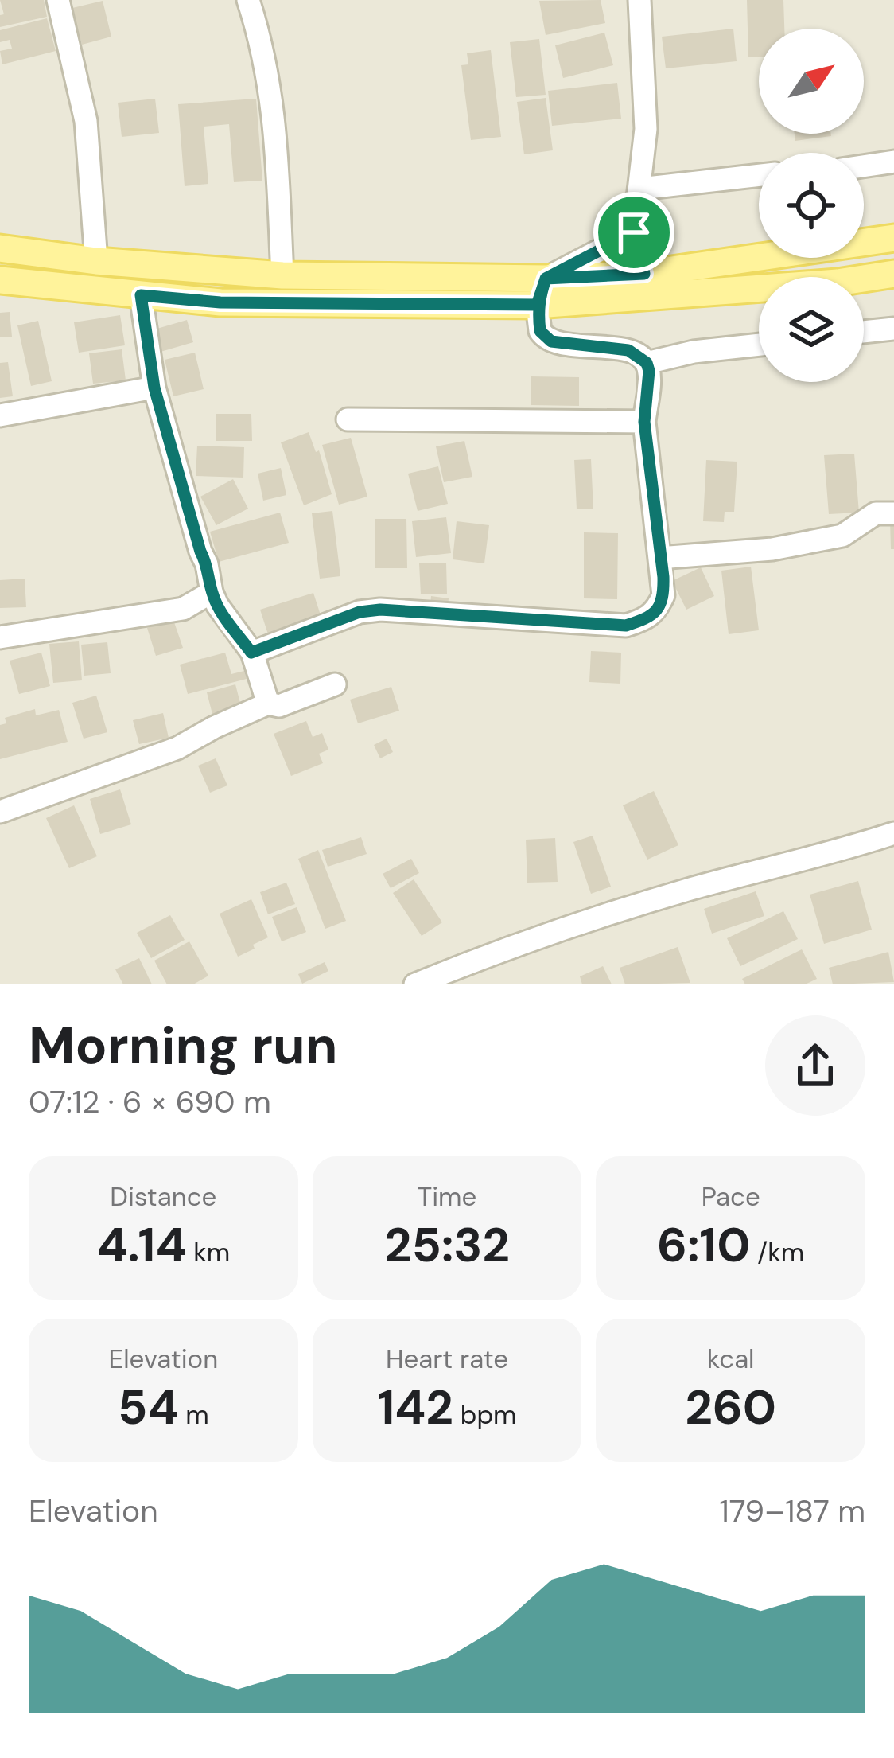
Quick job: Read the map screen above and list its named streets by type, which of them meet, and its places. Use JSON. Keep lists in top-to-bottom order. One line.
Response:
{"north":"top right","page":{"heading":["Morning run","07:12 · 6 × 690 m"],"stats":[["Distance","4.14 km"],["Time","25:32"],["Pace","6:10 /km"],["Elevation","54 m"],["Heart rate","142 bpm"],["kcal","260"]],"chart":["Elevation","179–187 m"]}}
